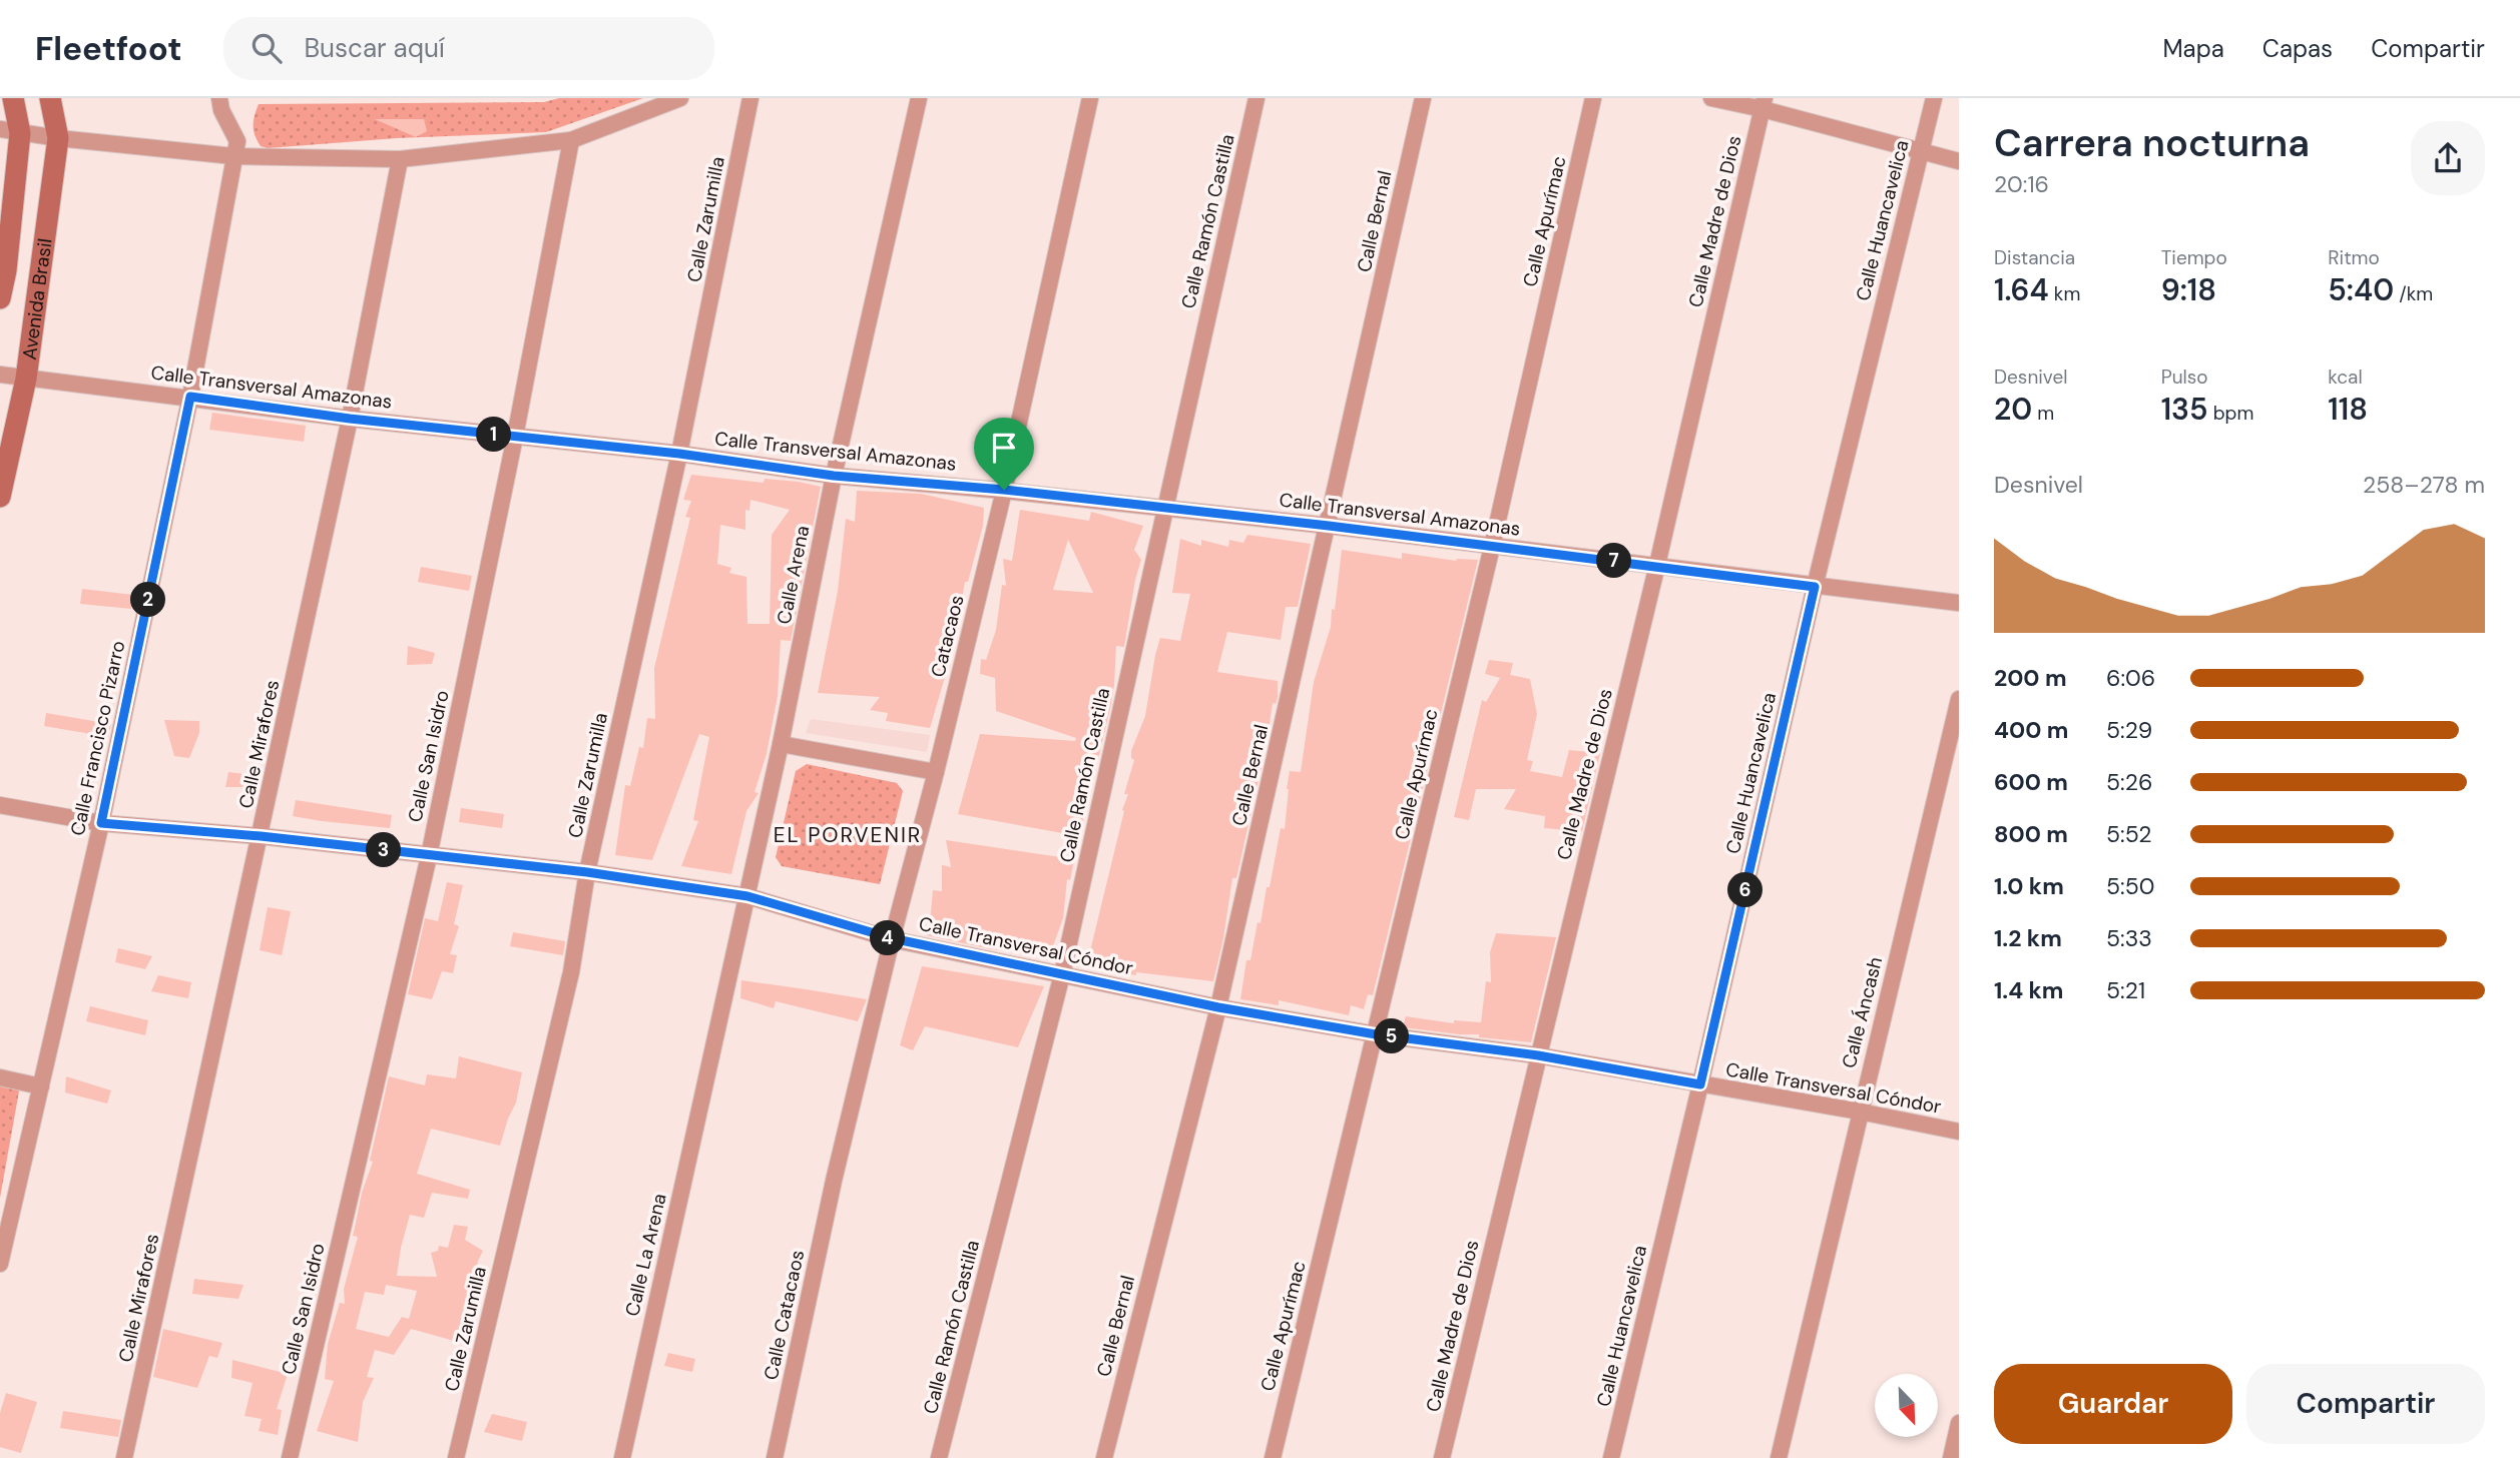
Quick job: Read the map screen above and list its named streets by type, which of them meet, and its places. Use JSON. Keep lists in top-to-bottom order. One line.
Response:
{"streets":{"street":["Calle Zarumilla","Calle Huancavelica","Calle Ramón Castilla","Calle Bernal","Calle Apurímac","Calle Madre de Dios","Avenida Brasil","Calle Transversal Amazonas","Calle Arena","Catacaos","Calle Francisco Pizarro","Calle Mirafores","Calle San Isidro","Calle Transversal Cóndor","Calle Áncash","Calle La Arena","Calle Catacaos"]},"crossings":[["Calle Zarumilla","Calle Transversal Amazonas"],["Calle Zarumilla","Calle Transversal Cóndor"],["Calle Huancavelica","Calle Transversal Amazonas"],["Calle Huancavelica","Calle Transversal Cóndor"],["Calle Ramón Castilla","Calle Transversal Amazonas"],["Calle Ramón Castilla","Calle Transversal Cóndor"],["Calle Bernal","Calle Transversal Amazonas"],["Calle Bernal","Calle Transversal Cóndor"],["Calle Apurímac","Calle Transversal Amazonas"],["Calle Apurímac","Calle Transversal Cóndor"],["Calle Madre de Dios","Calle Transversal Amazonas"],["Calle Madre de Dios","Calle Transversal Cóndor"],["Avenida Brasil","Calle Transversal Amazonas"],["Calle Transversal Amazonas","Calle Arena"],["Calle Transversal Amazonas","Catacaos"],["Calle Transversal Amazonas","Calle Francisco Pizarro"],["Calle Transversal Amazonas","Calle Mirafores"],["Calle Transversal Amazonas","Calle San Isidro"],["Calle Arena","Calle Transversal Cóndor"],["Calle Arena","Calle La Arena"],["Catacaos","Calle Transversal Cóndor"],["Catacaos","Calle Catacaos"],["Calle Francisco Pizarro","Calle Transversal Cóndor"],["Calle Mirafores","Calle Transversal Cóndor"],["Calle San Isidro","Calle Transversal Cóndor"],["Calle Transversal Cóndor","Calle Áncash"]],"districts":["EL PORVENIR"],"north":"bottom right","page":{"header":"Fleetfoot","search":"Buscar aquí","nav":["Mapa","Capas","Compartir"],"heading":["Carrera nocturna","20:16"],"stats":[["Distancia","1.64 km"],["Tiempo","9:18"],["Ritmo","5:40 /km"],["Desnivel","20 m"],["Pulso","135 bpm"],["kcal","118"]],"pins":["1","7","2","3","6","4","5"],"chart":["Desnivel","258–278 m"],"list":[{"name":"200 m","note":"6:06"},{"name":"400 m","note":"5:29"},{"name":"600 m","note":"5:26"},{"name":"800 m","note":"5:52"},{"name":"1.0 km","note":"5:50"},{"name":"1.2 km","note":"5:33"},{"name":"1.4 km","note":"5:21"}],"buttons":["Guardar","Compartir"]}}
